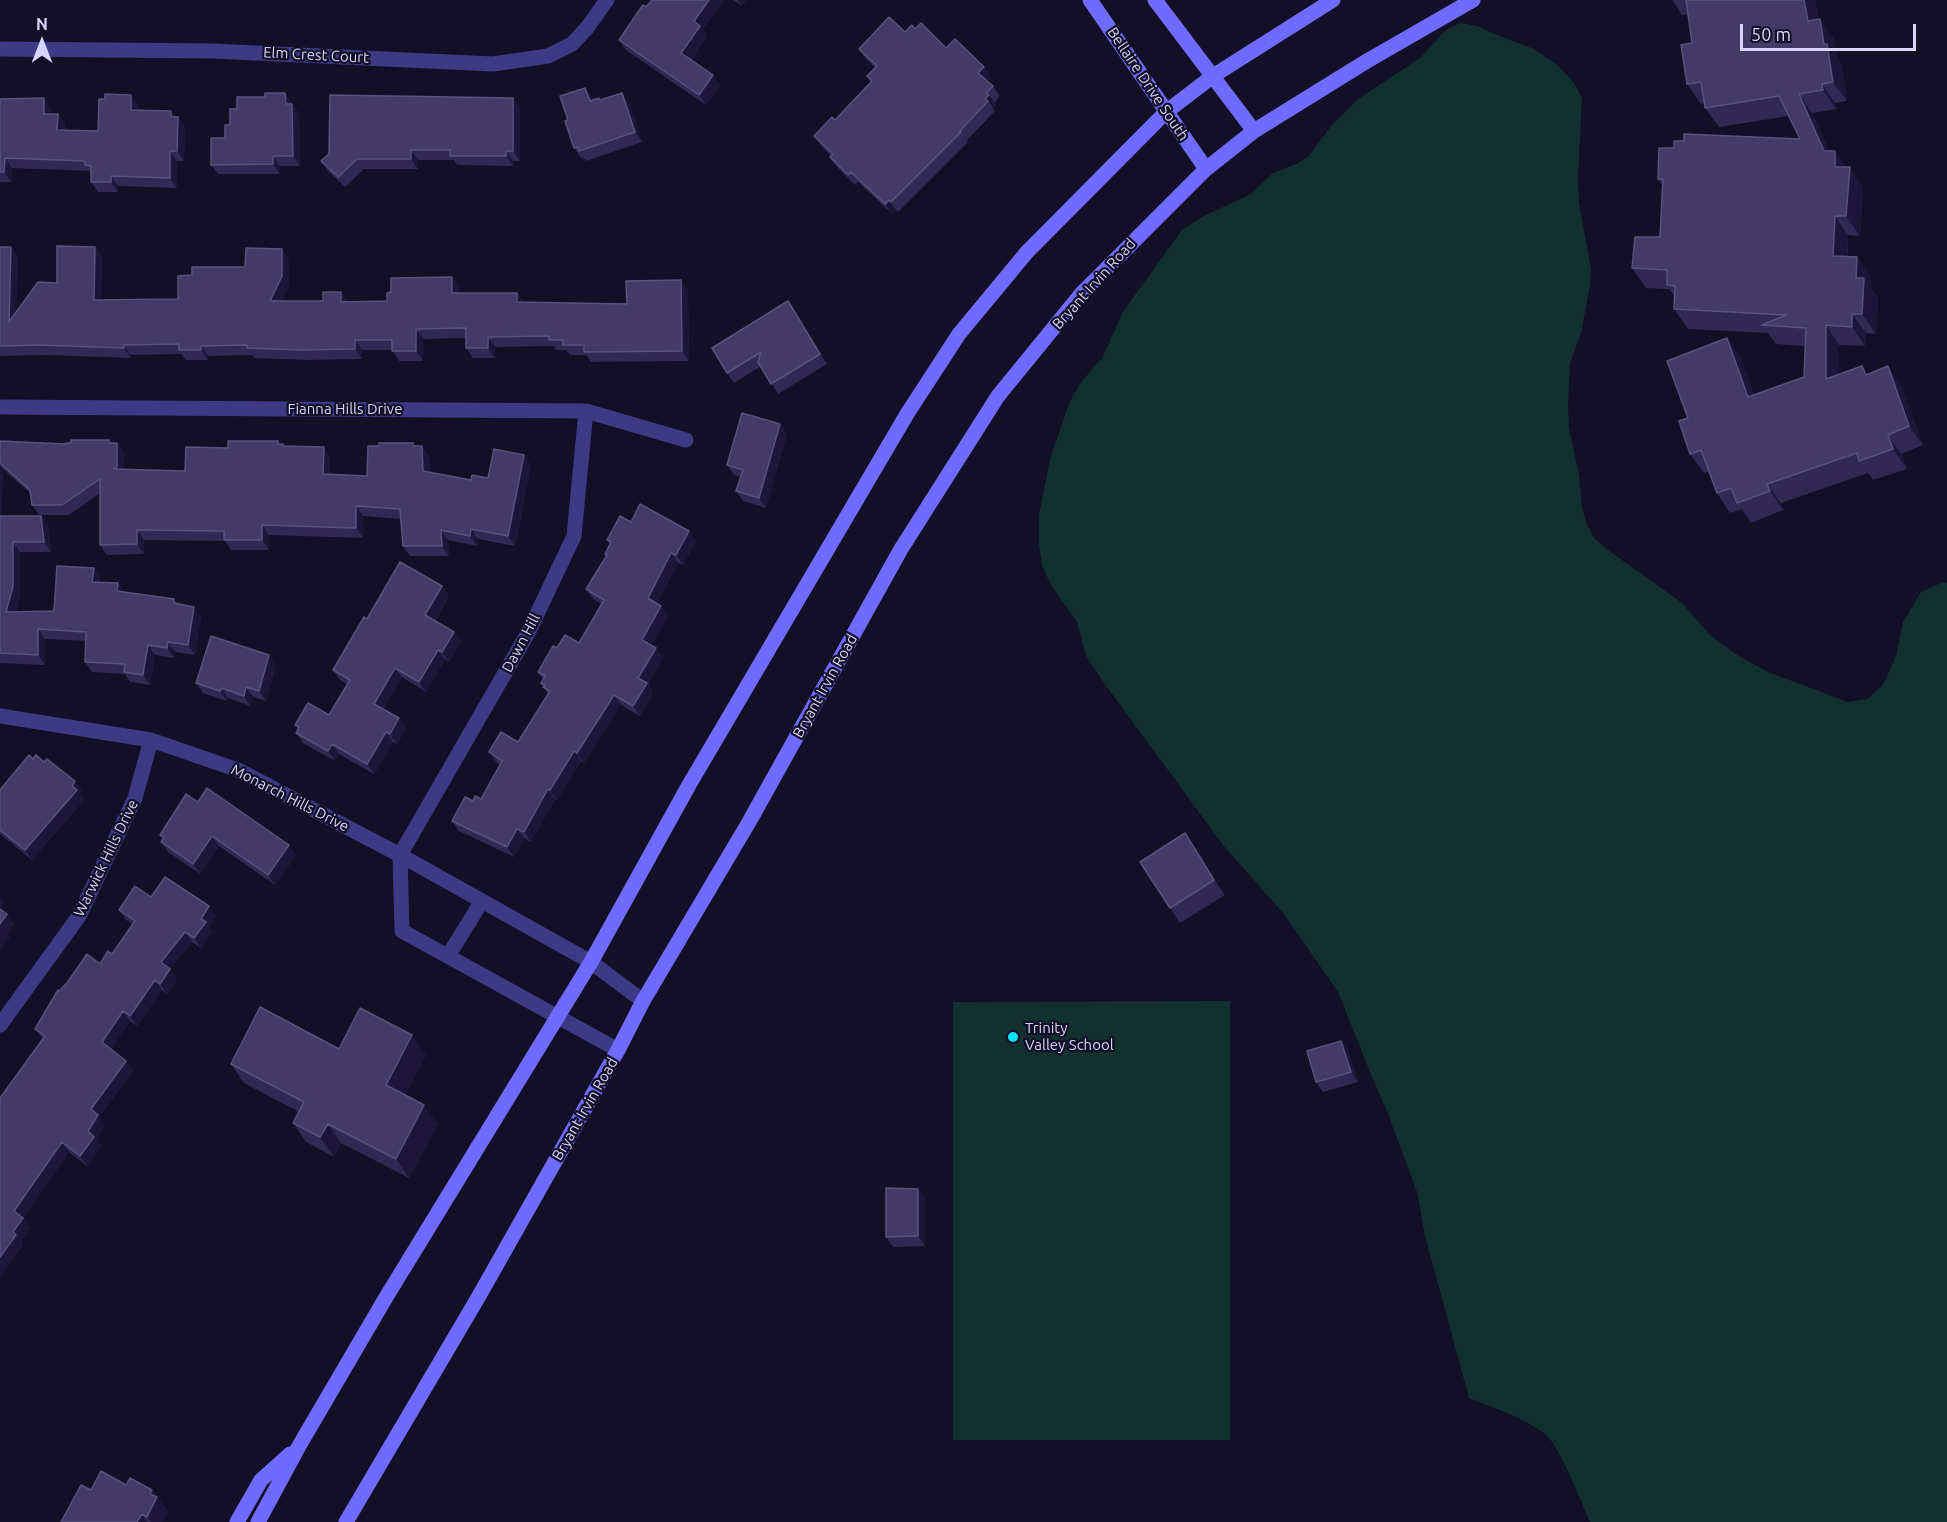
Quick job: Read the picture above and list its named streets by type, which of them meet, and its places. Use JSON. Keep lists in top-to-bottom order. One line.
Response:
{"streets":{"main road":["Bellaire Drive South","Bryant Irvin Road"],"street":["Elm Crest Court","Fianna Hills Drive","Dawn Hill","Monarch Hills Drive","Warwick Hills Drive"]},"crossings":[["Bellaire Drive South","Bryant Irvin Road"],["Bryant Irvin Road","Monarch Hills Drive"],["Fianna Hills Drive","Dawn Hill"],["Dawn Hill","Monarch Hills Drive"],["Monarch Hills Drive","Warwick Hills Drive"]],"places":["Trinity Valley School"],"scale_bar":"50 m","north":"top"}
